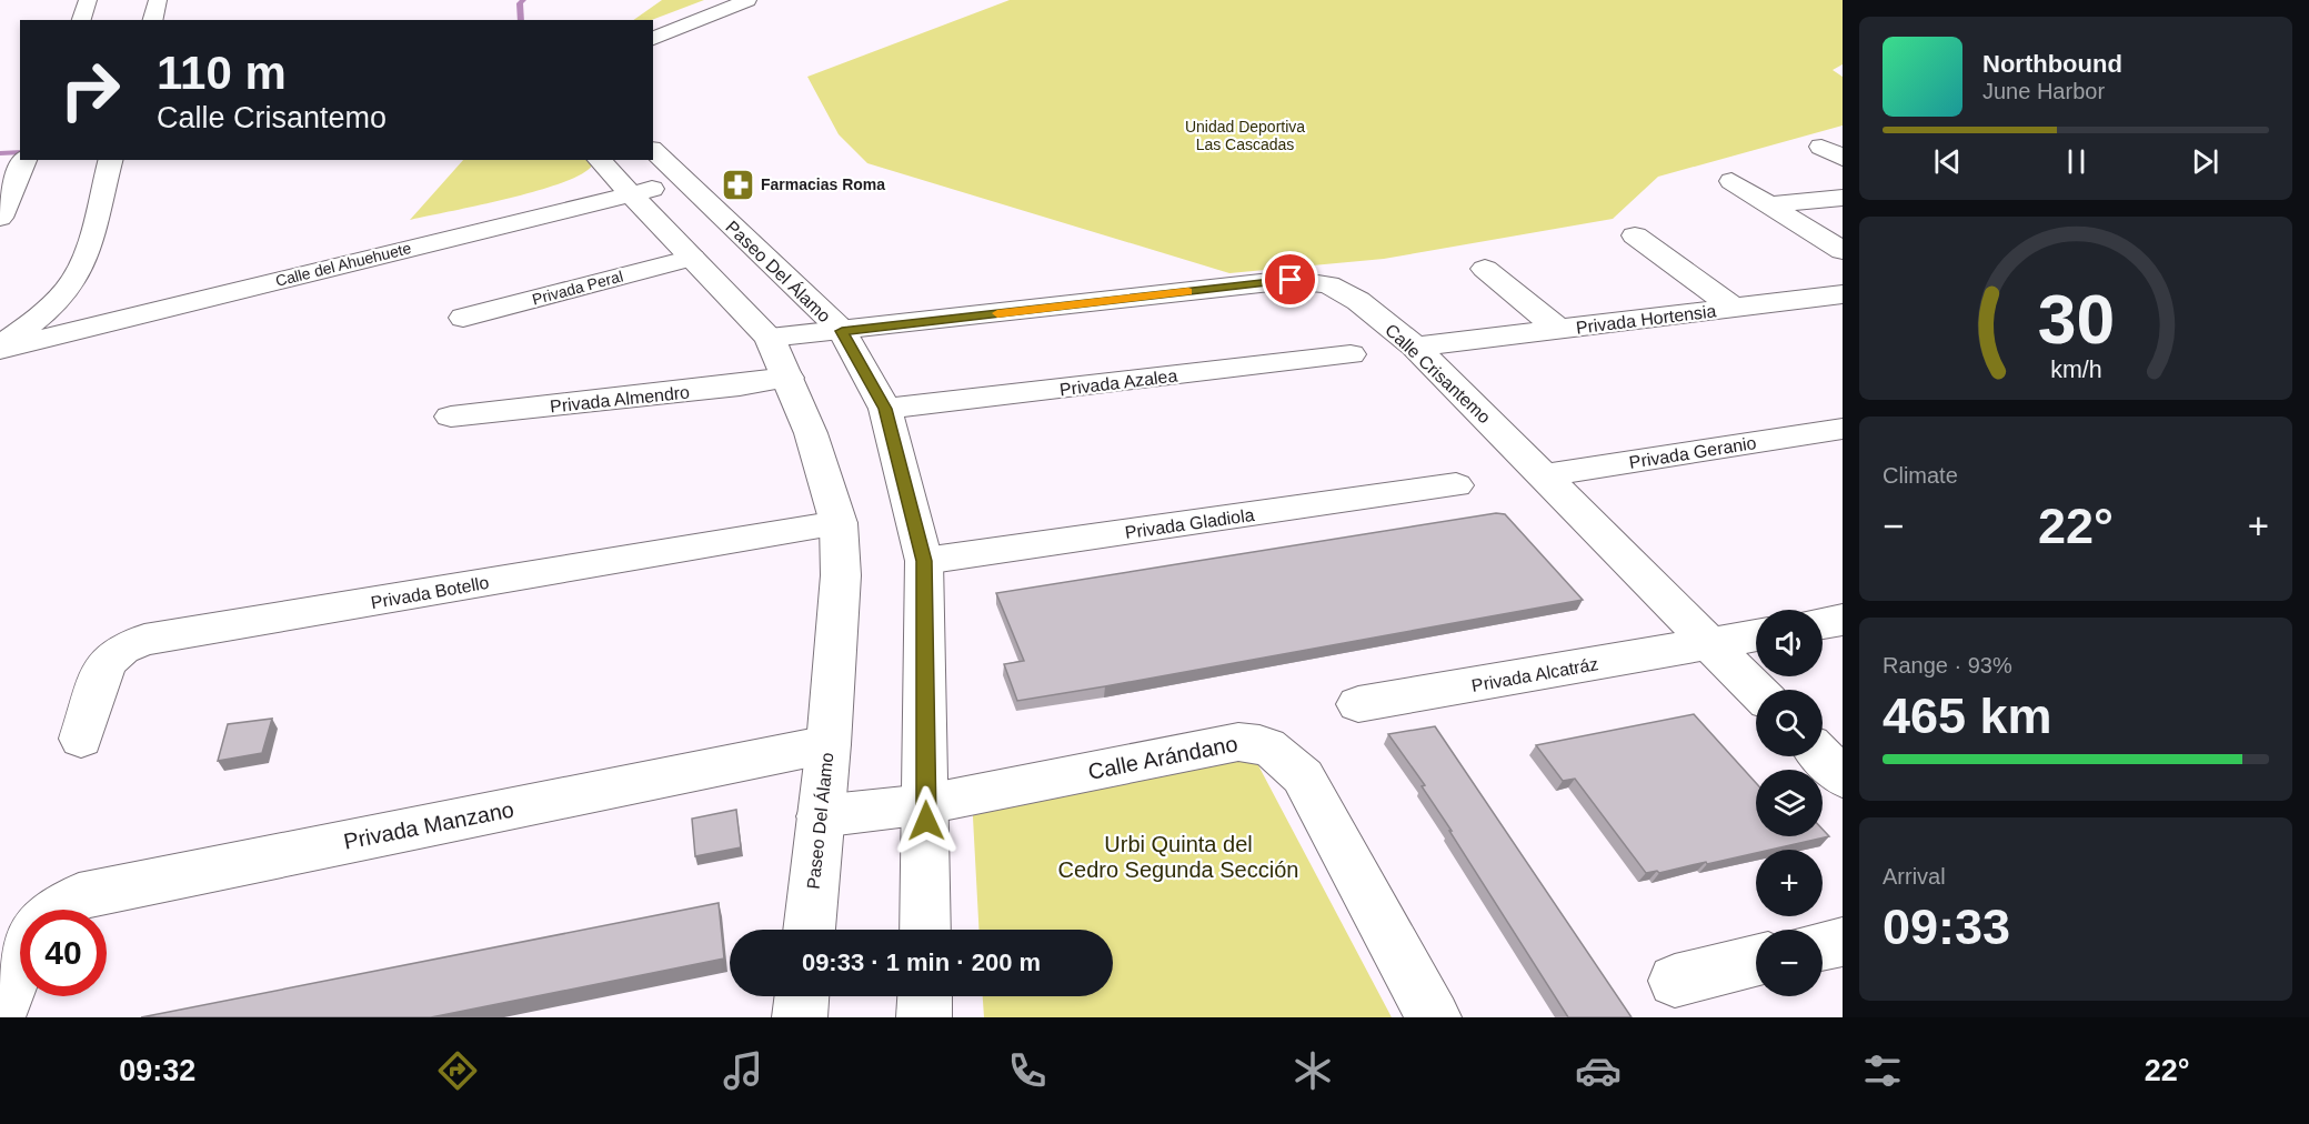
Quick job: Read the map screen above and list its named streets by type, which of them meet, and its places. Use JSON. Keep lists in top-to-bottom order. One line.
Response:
{"streets":{"street":["Calle del Ahuehuete","Paseo Del Álamo","Privada Peral","Privada Hortensia","Calle Crisantemo","Privada Azalea","Privada Almendro","Privada Geranio","Privada Gladiola","Privada Botello","Privada Alcatráz","Calle Arándano","Privada Manzano"]},"crossings":[["Calle del Ahuehuete","Paseo Del Álamo"],["Paseo Del Álamo","Privada Peral"],["Paseo Del Álamo","Calle Crisantemo"],["Paseo Del Álamo","Privada Azalea"],["Paseo Del Álamo","Privada Almendro"],["Paseo Del Álamo","Privada Gladiola"],["Paseo Del Álamo","Privada Botello"],["Paseo Del Álamo","Calle Arándano"],["Paseo Del Álamo","Privada Manzano"],["Privada Hortensia","Calle Crisantemo"],["Calle Crisantemo","Privada Geranio"],["Calle Crisantemo","Privada Alcatráz"]],"parks":["Unidad Deportiva Las Cascadas","Urbi Quinta del Cedro Segunda Sección"],"places":{"pharmacy":["Farmacias Roma"]},"page":{"turn":["110 m","Calle Crisantemo"],"song":["Northbound","June Harbor"],"tile":["Climate",["Range · 93%","465 km"],["Arrival","09:33"]],"heat":["−","22°","+"],"map_buttons":["+","−"],"limit":"40","trip":"09:33 · 1 min · 200 m","tabs":["09:32","22°"],"gauge":["30","km/h"]}}
